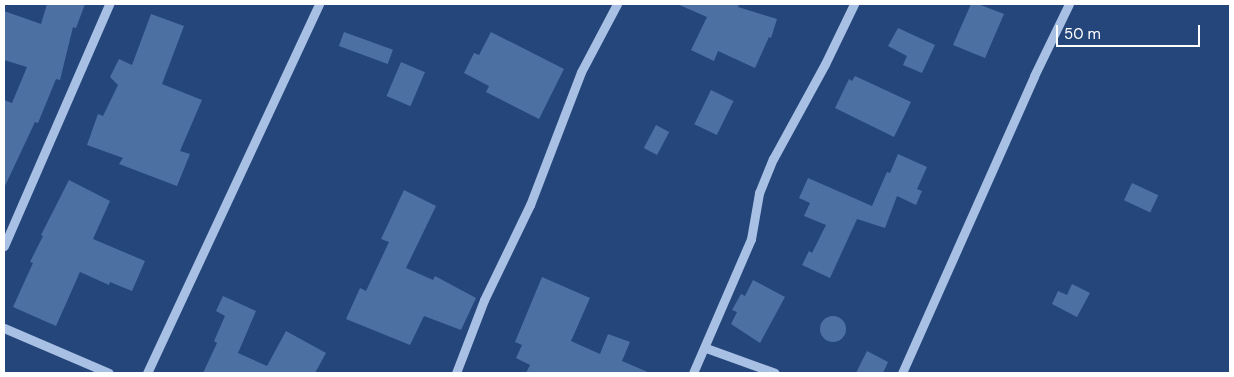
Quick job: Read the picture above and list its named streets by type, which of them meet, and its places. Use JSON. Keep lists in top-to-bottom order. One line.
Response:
{"scale_bar":"50 m"}
